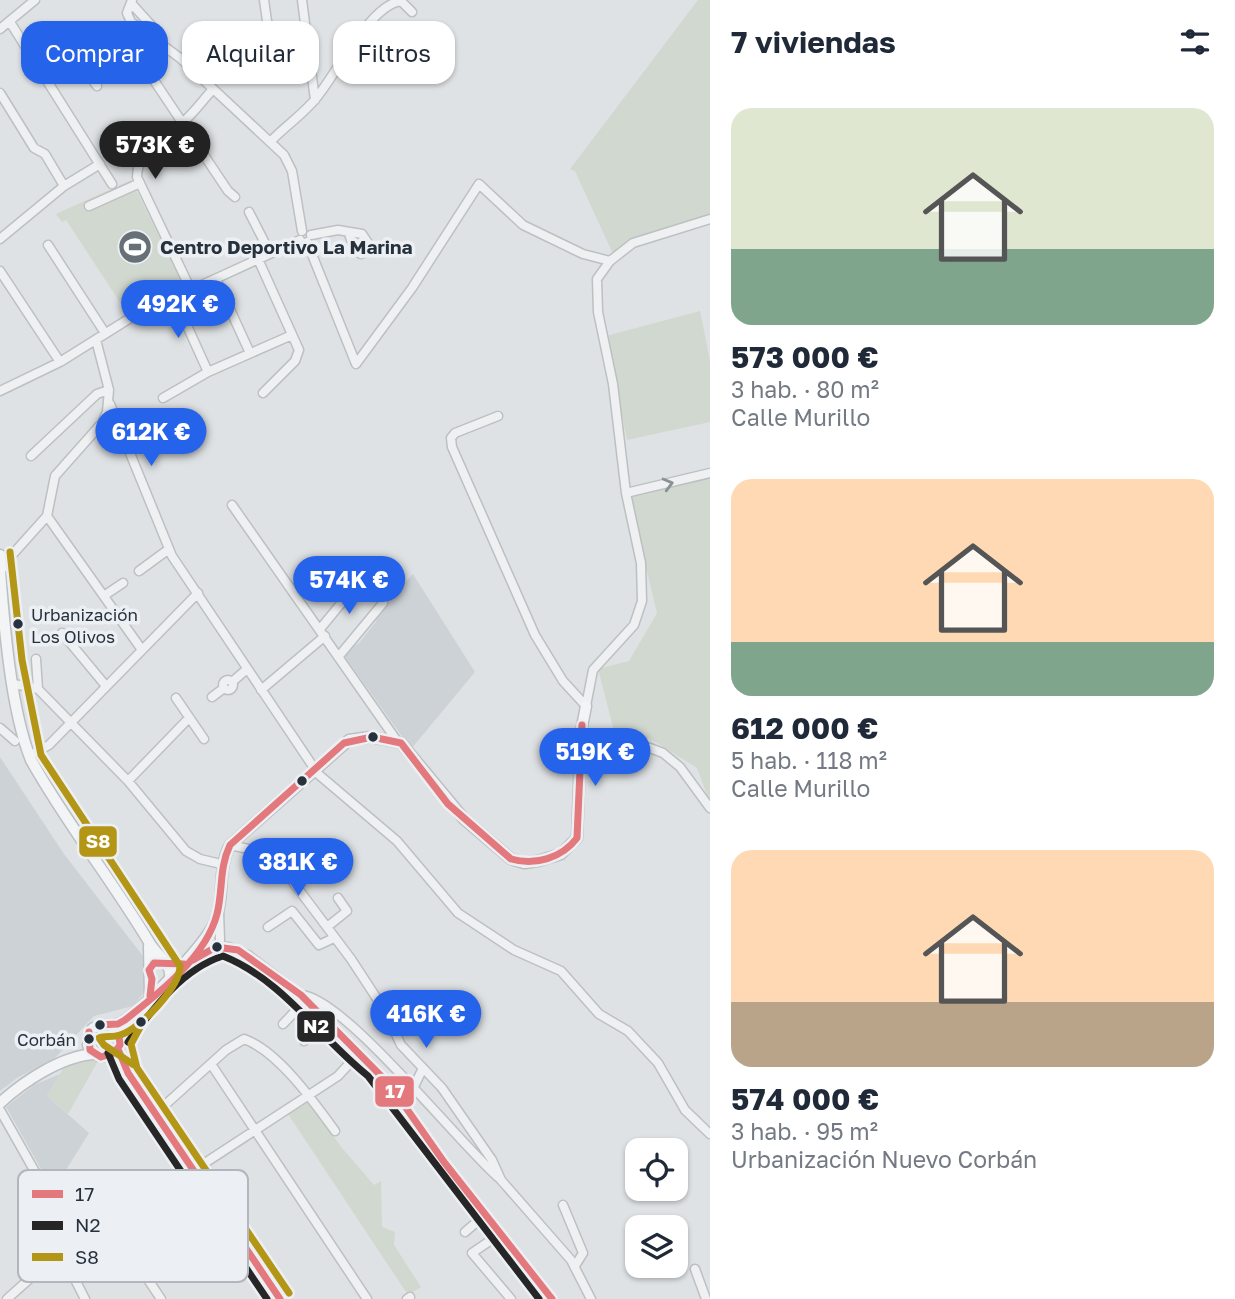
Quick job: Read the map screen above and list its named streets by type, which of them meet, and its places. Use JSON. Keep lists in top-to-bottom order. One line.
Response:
{"places":{"sports":["Centro Deportivo La Marina"],"other":["Urbanización Los Olivos","Corbán"]},"lines":["transit line S8","transit line 17","transit line N2"],"legend":["17","N2","S8"],"page":{"heading":"7 viviendas","chip":["Comprar","Alquilar","Filtros"],"list":[{"name":"573 000 €","note":"3 hab. · 80 m² · Calle Murillo"},{"name":"612 000 €","note":"5 hab. · 118 m² · Calle Murillo"},{"name":"574 000 €","note":"3 hab. · 95 m² · Urbanización Nuevo Corbán"}],"price":["573K €","492K €","612K €","574K €","519K €","381K €","416K €"]}}
